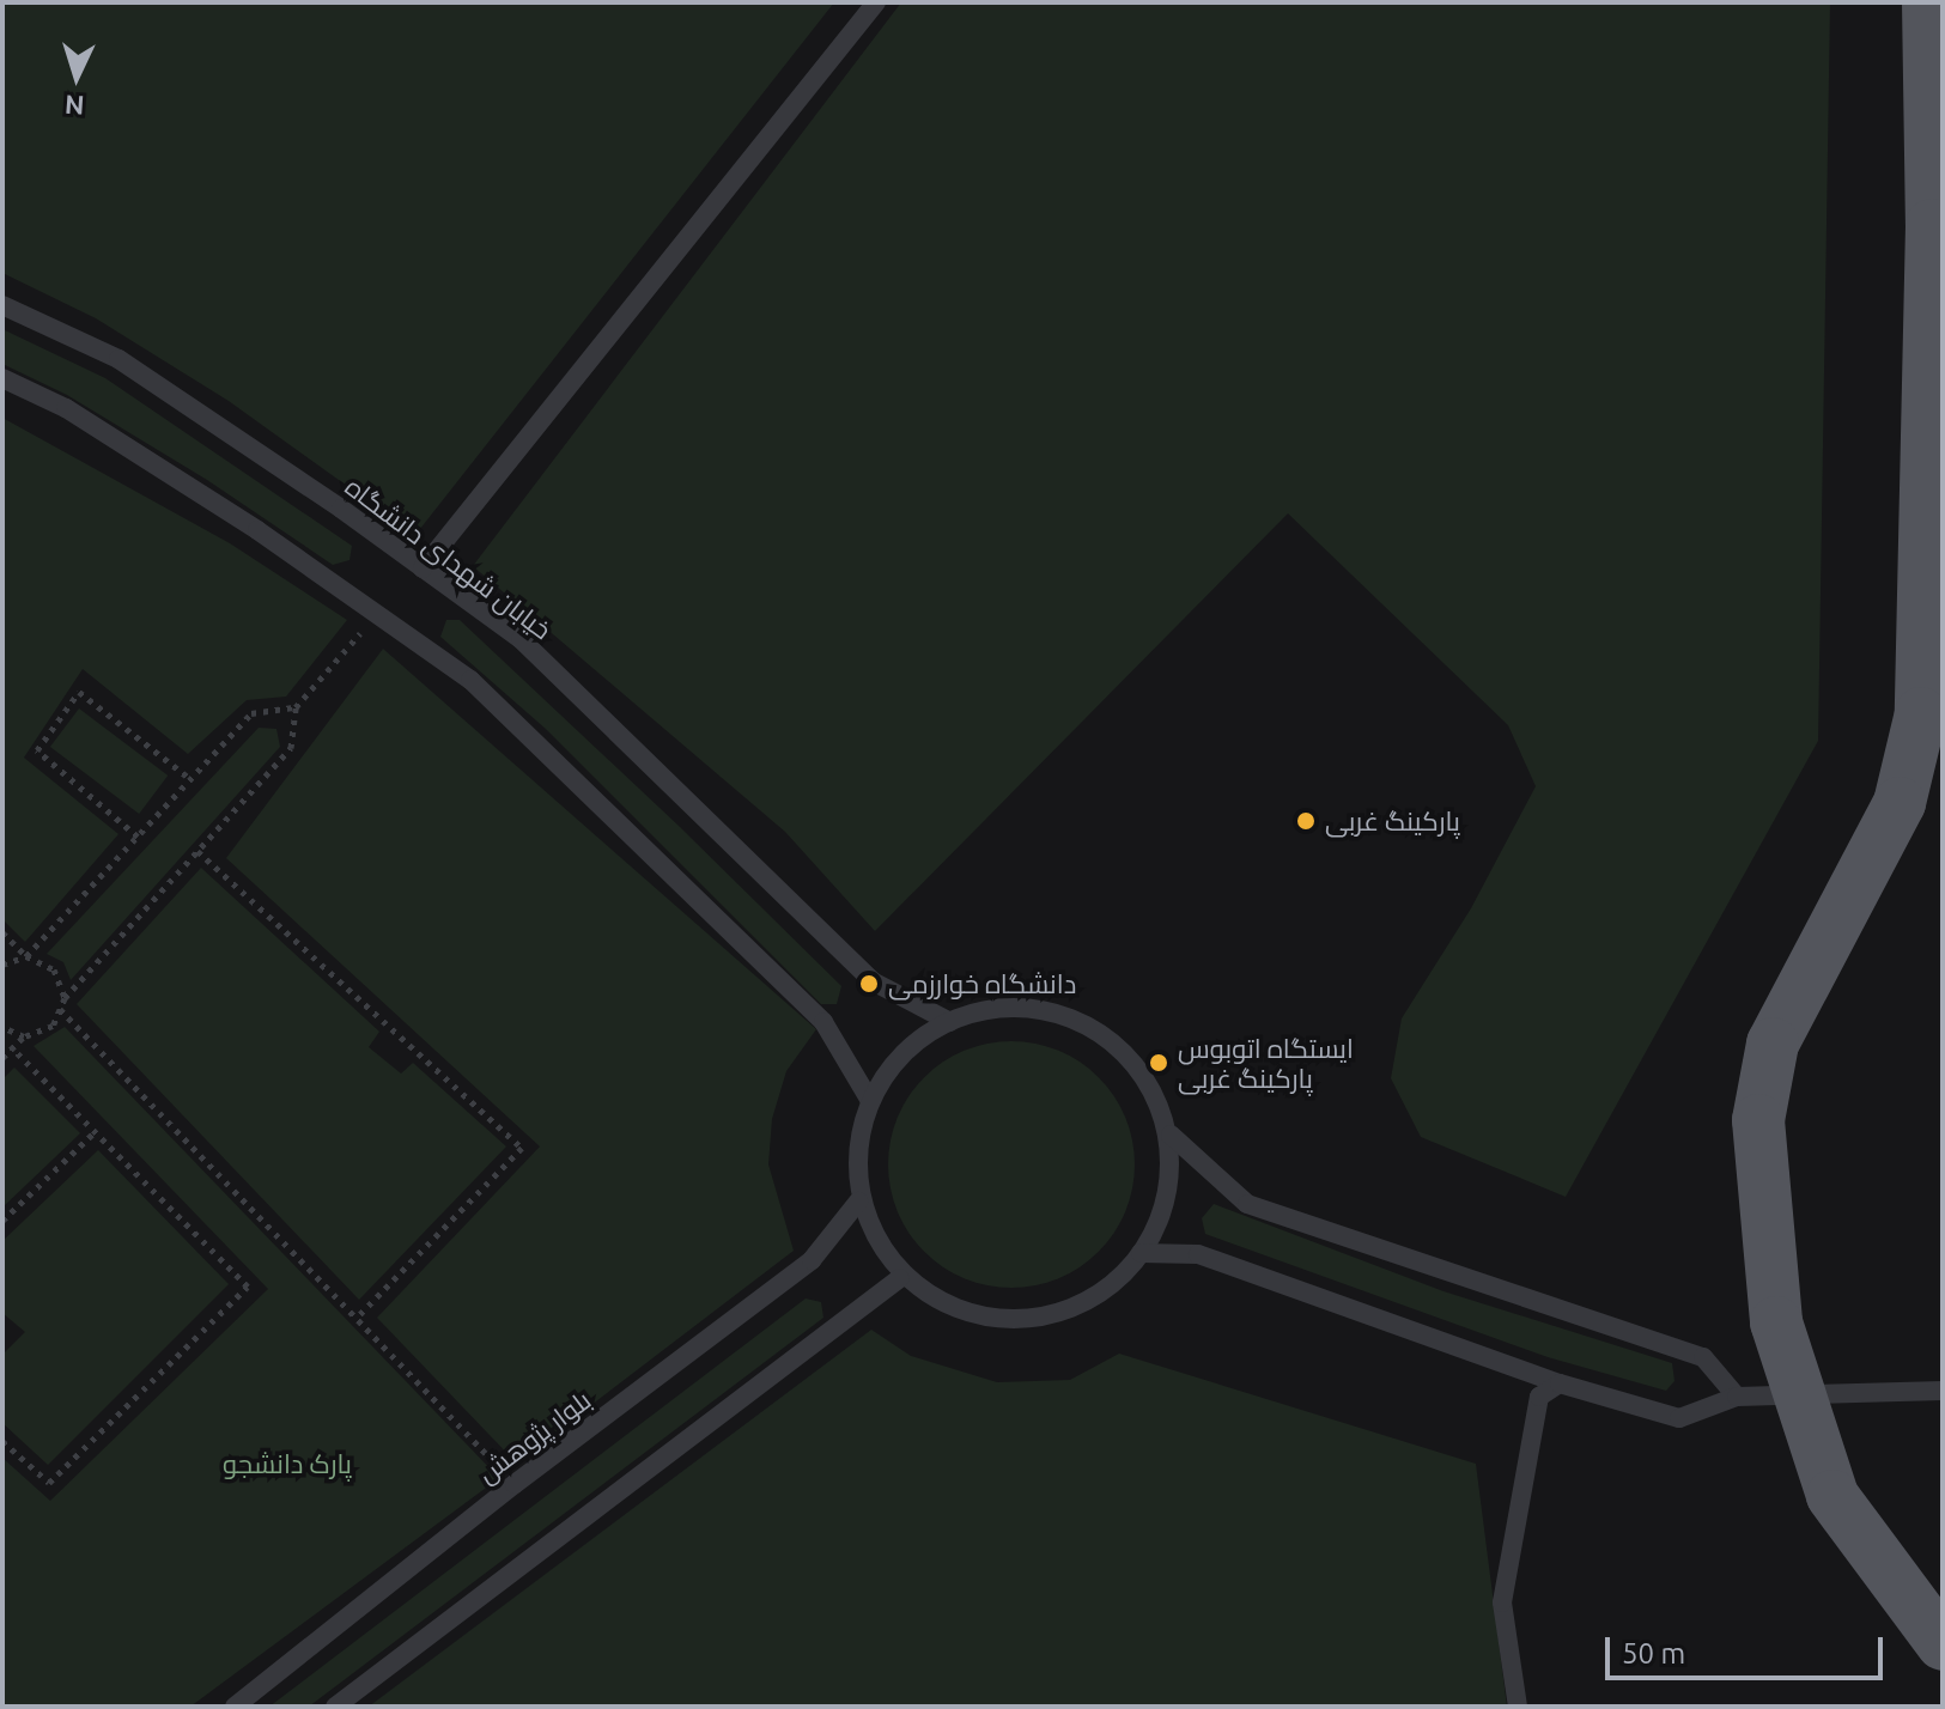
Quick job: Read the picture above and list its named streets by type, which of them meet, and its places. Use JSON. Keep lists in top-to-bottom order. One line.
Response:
{"streets":{"lane":["خیابان شهدای دانشگاه","بلوار پژوهش"]},"crossings":[["خیابان شهدای دانشگاه","بلوار پژوهش"]],"parks":["پارک دانشجو"],"places":["پارکینگ غربی","دانشگاه خوارزمی","ایستگاه اتوبوس پارکینگ غربی"],"scale_bar":"50 m","north":"bottom"}
